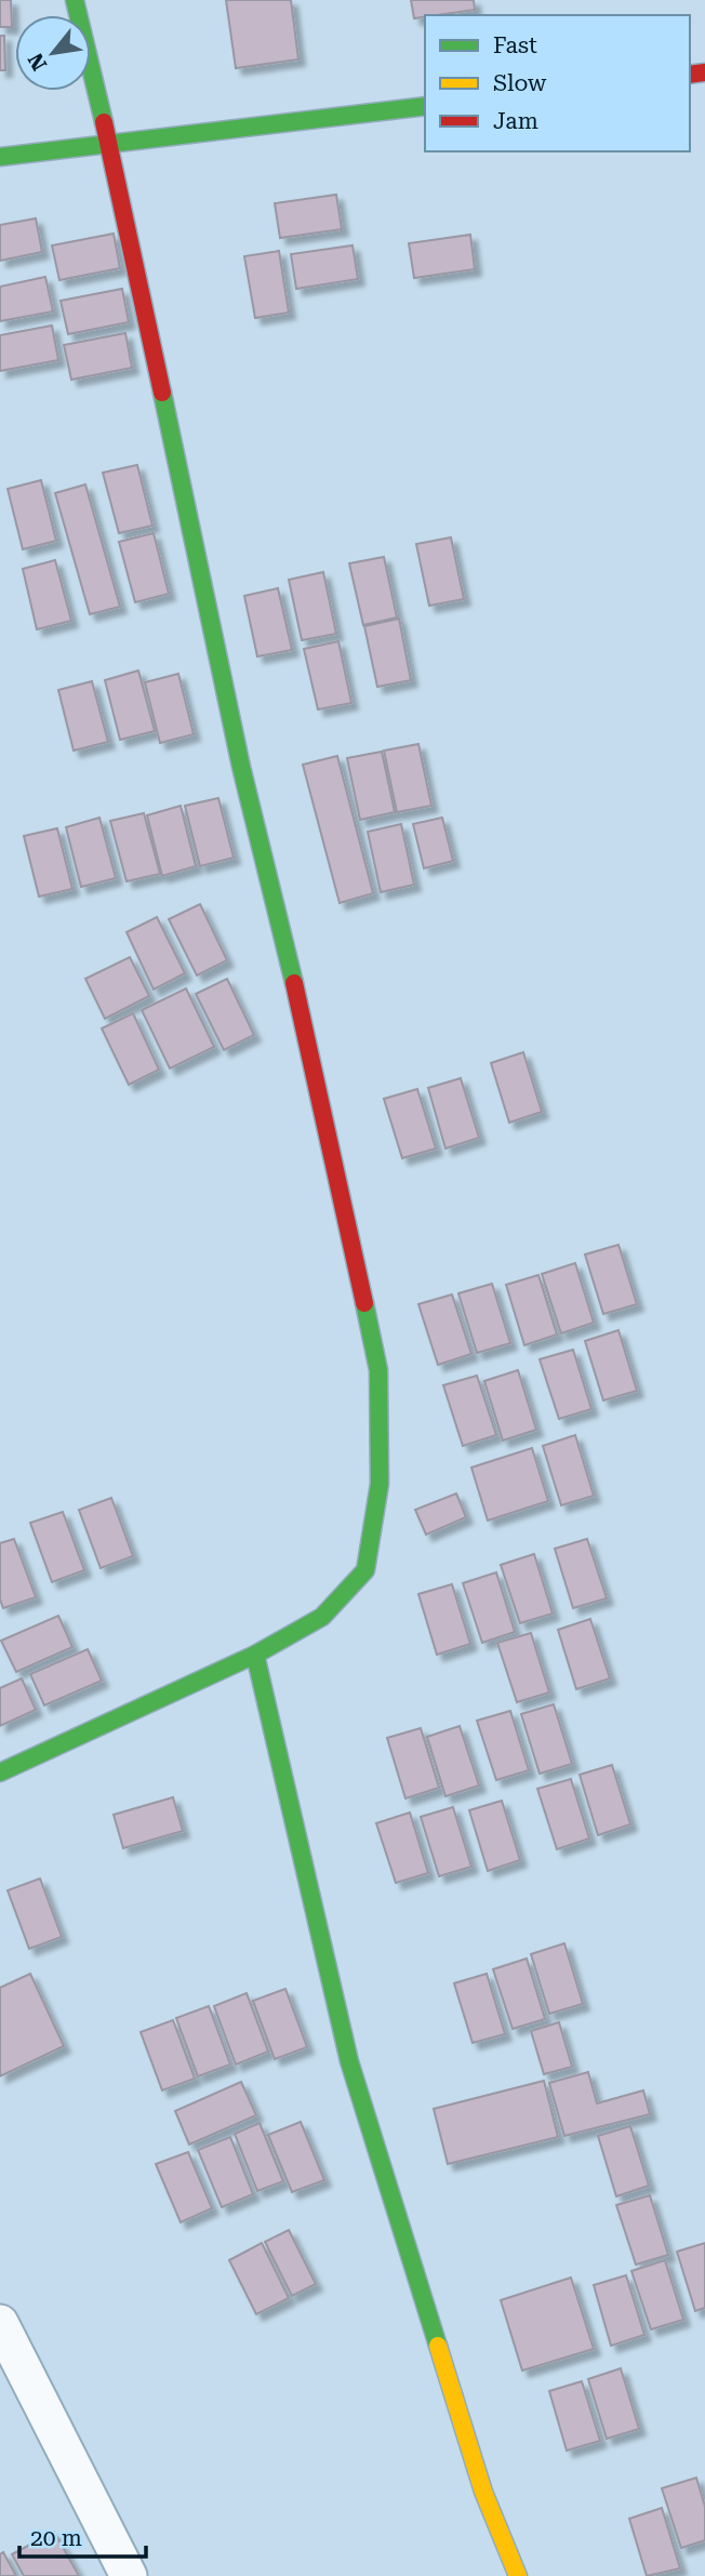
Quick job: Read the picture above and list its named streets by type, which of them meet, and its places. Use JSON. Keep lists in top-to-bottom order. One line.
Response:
{"legend":["Fast","Slow","Jam"],"scale_bar":"20 m","north":"bottom left"}
